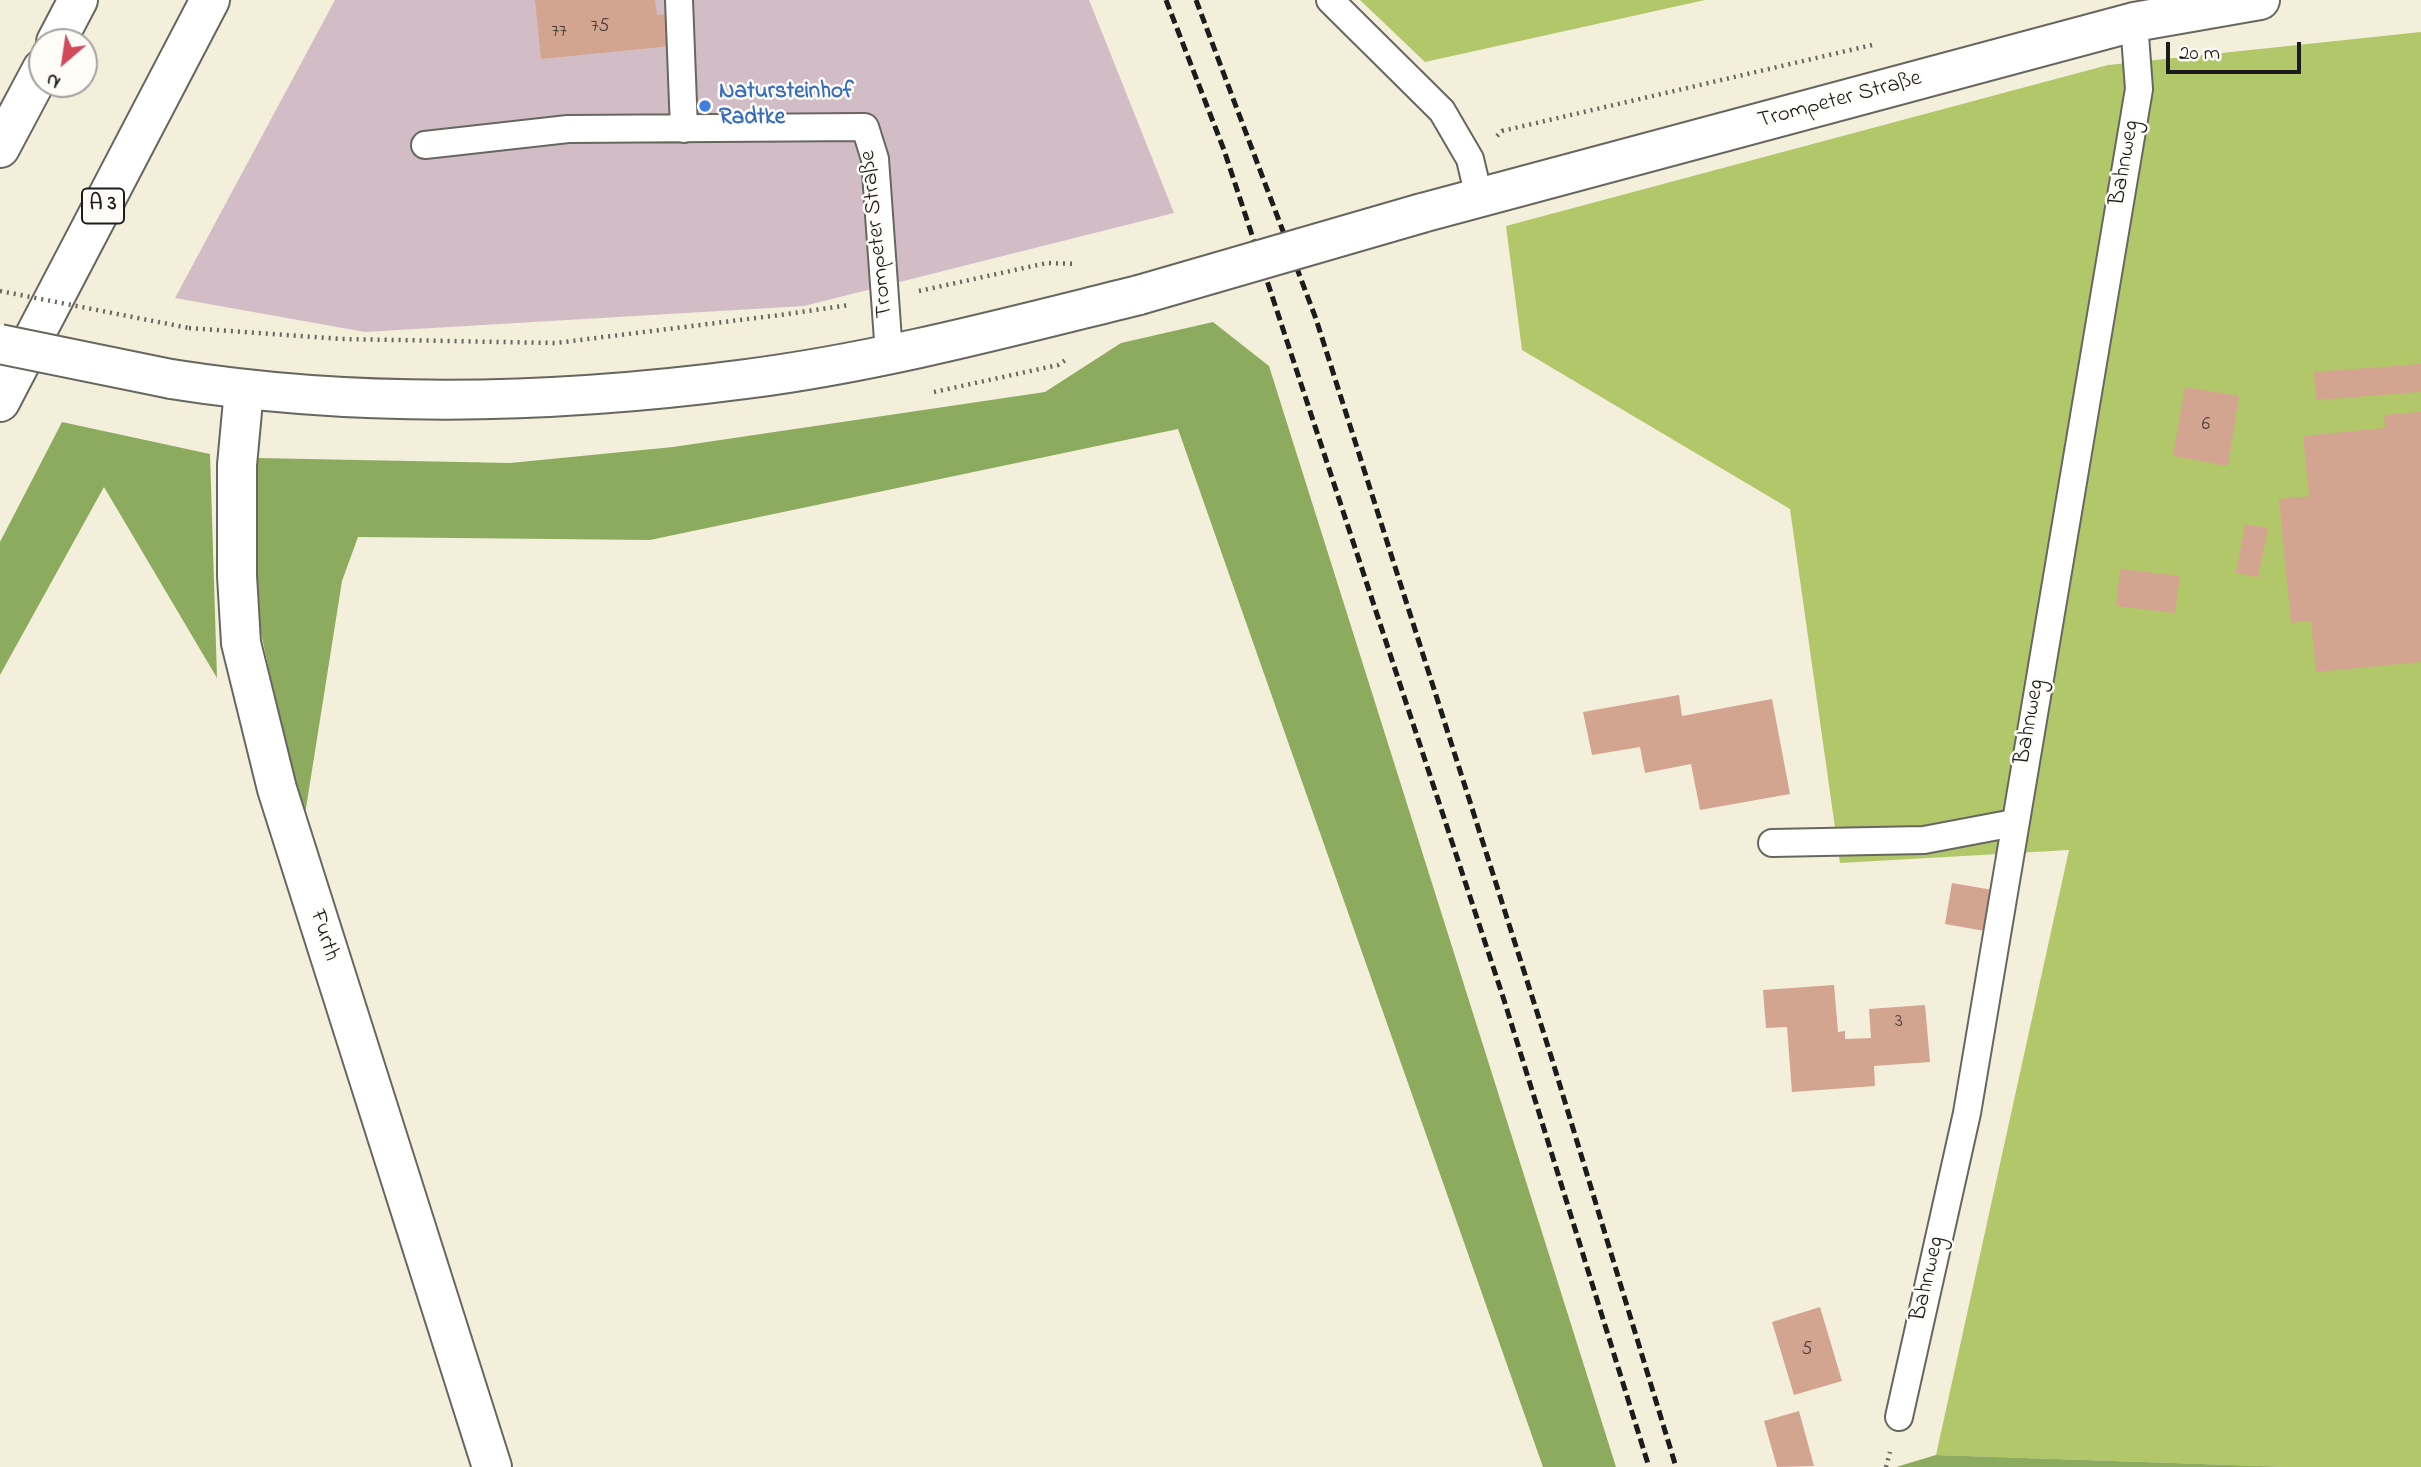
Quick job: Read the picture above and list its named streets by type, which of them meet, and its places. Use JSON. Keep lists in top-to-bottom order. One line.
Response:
{"streets":{"main road":["Trompeter Straße","A 3","Furth"],"lane":["Bahnweg"]},"crossings":[["Trompeter Straße","Bahnweg"],["Trompeter Straße","Furth"]],"places":["Natursteinhof Radtke"],"house_numbers":["75","77","6","3","5"],"scale_bar":"20 m","north":"bottom left"}
